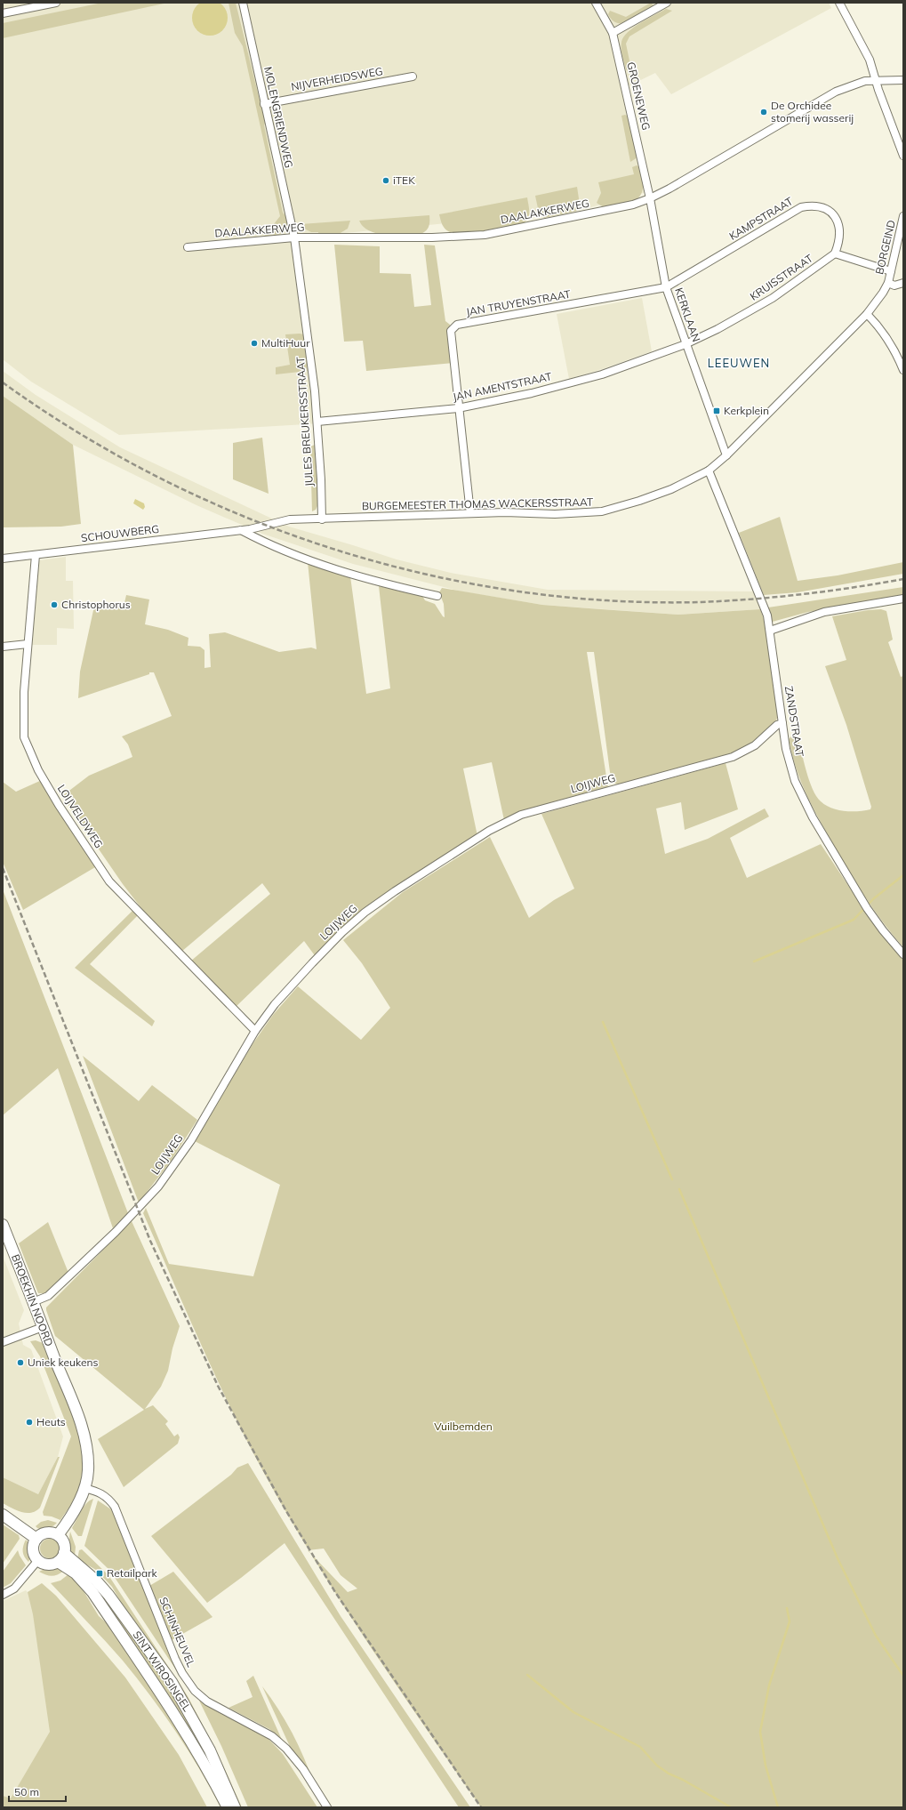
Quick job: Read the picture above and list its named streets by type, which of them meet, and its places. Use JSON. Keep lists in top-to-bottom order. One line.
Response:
{"streets":{"main road":["BROEKHIN NOORD","SINT WIROSINGEL"],"street":["NIJVERHEIDSWEG","GROENEWEG","MOLENGRIENDWEG","DAALAKKERWEG","KAMPSTRAAT","BORGEIND","KRUISSTRAAT","JAN TRUYENSTRAAT","KERKLAAN","JAN AMENTSTRAAT","JULES BREUKERSSTRAAT","BURGEMEESTER THOMAS WACKERSSTRAAT","SCHOUWBERG","ZANDSTRAAT","LOIJWEG","LOIJVELDWEG","SCHINHEUVEL"]},"crossings":[["NIJVERHEIDSWEG","MOLENGRIENDWEG"],["GROENEWEG","DAALAKKERWEG"],["GROENEWEG","KERKLAAN"],["MOLENGRIENDWEG","DAALAKKERWEG"],["MOLENGRIENDWEG","JULES BREUKERSSTRAAT"],["DAALAKKERWEG","KERKLAAN"],["DAALAKKERWEG","JULES BREUKERSSTRAAT"],["KAMPSTRAAT","KRUISSTRAAT"],["KAMPSTRAAT","JAN TRUYENSTRAAT"],["KAMPSTRAAT","KERKLAAN"],["BORGEIND","BURGEMEESTER THOMAS WACKERSSTRAAT"],["KRUISSTRAAT","KERKLAAN"],["KRUISSTRAAT","JAN AMENTSTRAAT"],["JAN TRUYENSTRAAT","KERKLAAN"],["JAN TRUYENSTRAAT","JAN AMENTSTRAAT"],["JAN TRUYENSTRAAT","BURGEMEESTER THOMAS WACKERSSTRAAT"],["KERKLAAN","JAN AMENTSTRAAT"],["KERKLAAN","BURGEMEESTER THOMAS WACKERSSTRAAT"],["JAN AMENTSTRAAT","JULES BREUKERSSTRAAT"],["JULES BREUKERSSTRAAT","BURGEMEESTER THOMAS WACKERSSTRAAT"],["BURGEMEESTER THOMAS WACKERSSTRAAT","SCHOUWBERG"],["BURGEMEESTER THOMAS WACKERSSTRAAT","ZANDSTRAAT"],["SCHOUWBERG","LOIJVELDWEG"],["ZANDSTRAAT","LOIJWEG"],["LOIJWEG","LOIJVELDWEG"],["LOIJWEG","BROEKHIN NOORD"],["BROEKHIN NOORD","SCHINHEUVEL"],["BROEKHIN NOORD","SINT WIROSINGEL"]],"districts":["LEEUWEN"],"parks":["Vuilbemden"],"places":{"other":["De Orchidee stomerij wasserij","iTEK","MultiHuur","Christophorus","Uniek keukens","Heuts"],"transit":["Kerkplein","Retailpark"]},"scale_bar":"50 m"}
